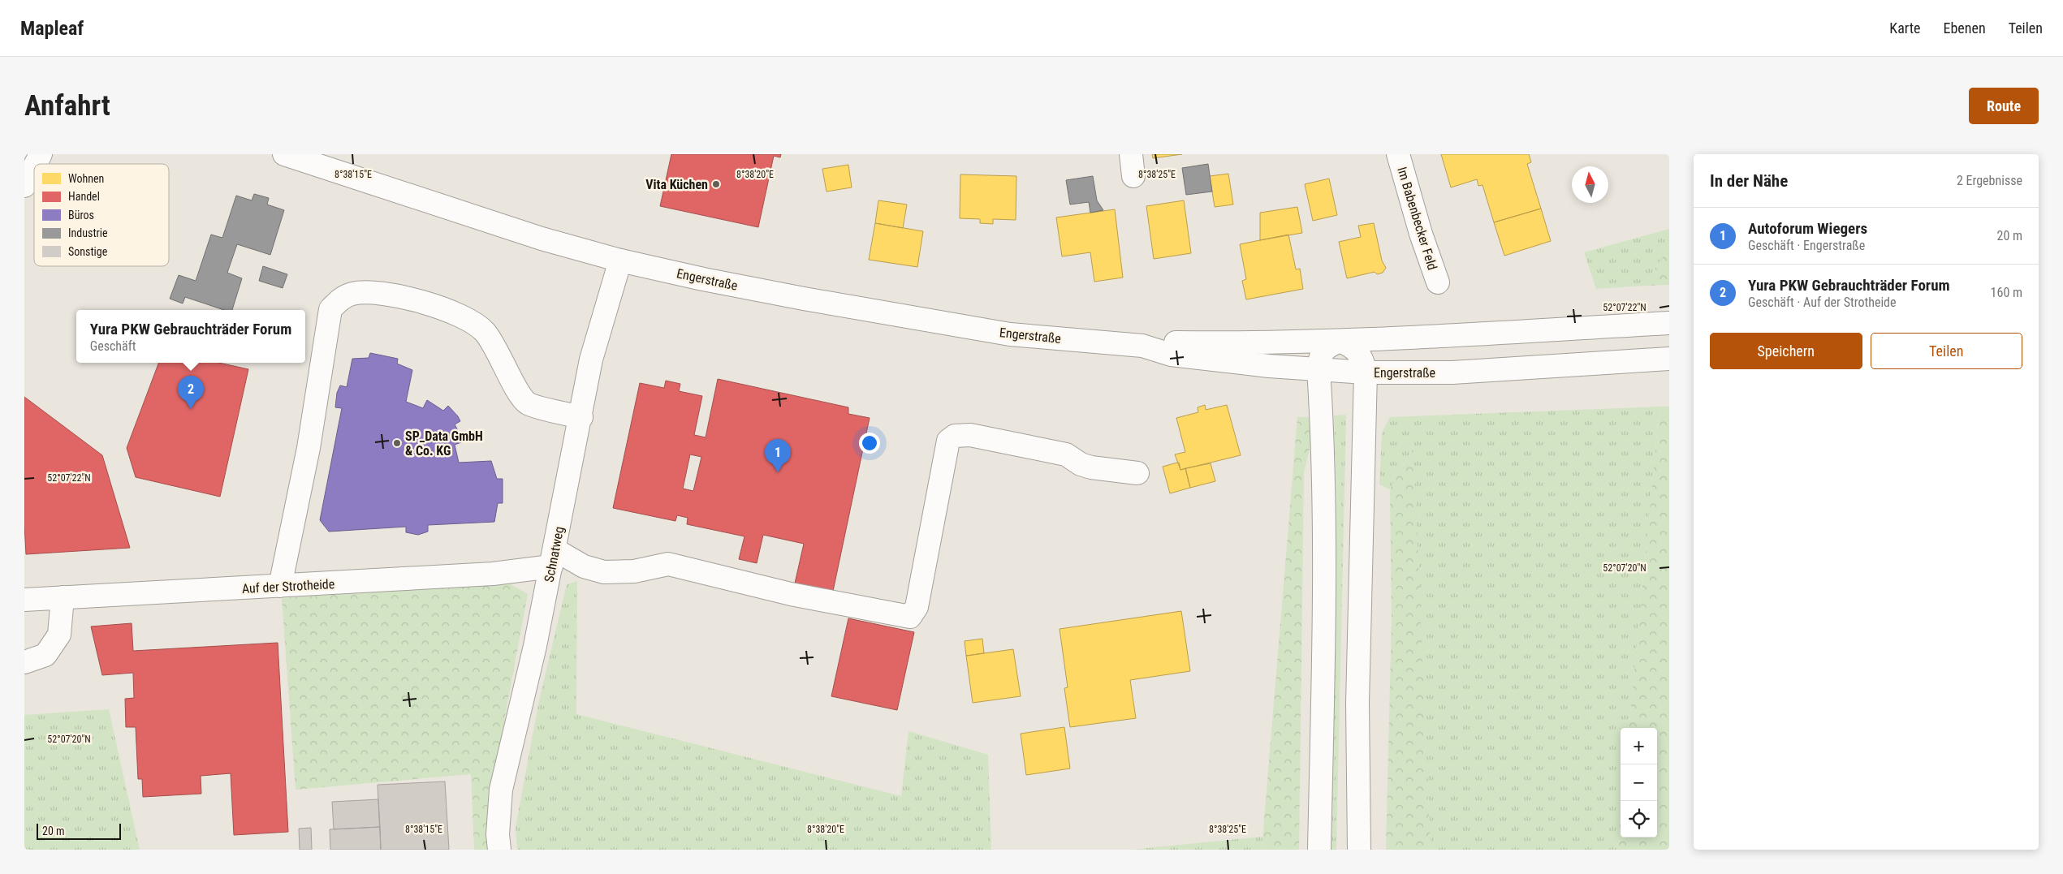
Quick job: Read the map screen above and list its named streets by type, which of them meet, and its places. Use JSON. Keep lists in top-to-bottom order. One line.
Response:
{"streets":{"main road":["Im Babenbecker Feld","Engerstraße","Schnatweg","Auf der Strotheide"]},"crossings":[["Engerstraße","Schnatweg"],["Schnatweg","Auf der Strotheide"]],"places":["Vita Küchen","SP_Data GmbH & Co. KG"],"legend":["Wohnen","Handel","Büros","Industrie","Sonstige"],"scale_bar":"20 m","north":"top","page":{"header":"Mapleaf","nav":["Karte","Ebenen","Teilen"],"buttons":["Route",["Speichern","Teilen"]],"title":"Anfahrt","heading":["In der Nähe","2 Ergebnisse"],"list":[{"mark":"1","name":"Autoforum Wiegers","note":"Geschäft · Engerstraße","value":"20 m"},{"mark":"2","name":"Yura PKW Gebrauchträder Forum","note":"Geschäft · Auf der Strotheide","value":"160 m"}],"popup":["Yura PKW Gebrauchträder Forum","Geschäft"],"pins":["2","1"],"map_buttons":["+","−"],"scale":"20 m"},"coordinates":["8°38'15\"E","8°38'20\"E","8°38'25\"E","52°07'22\"N","52°07'20\"N"]}
